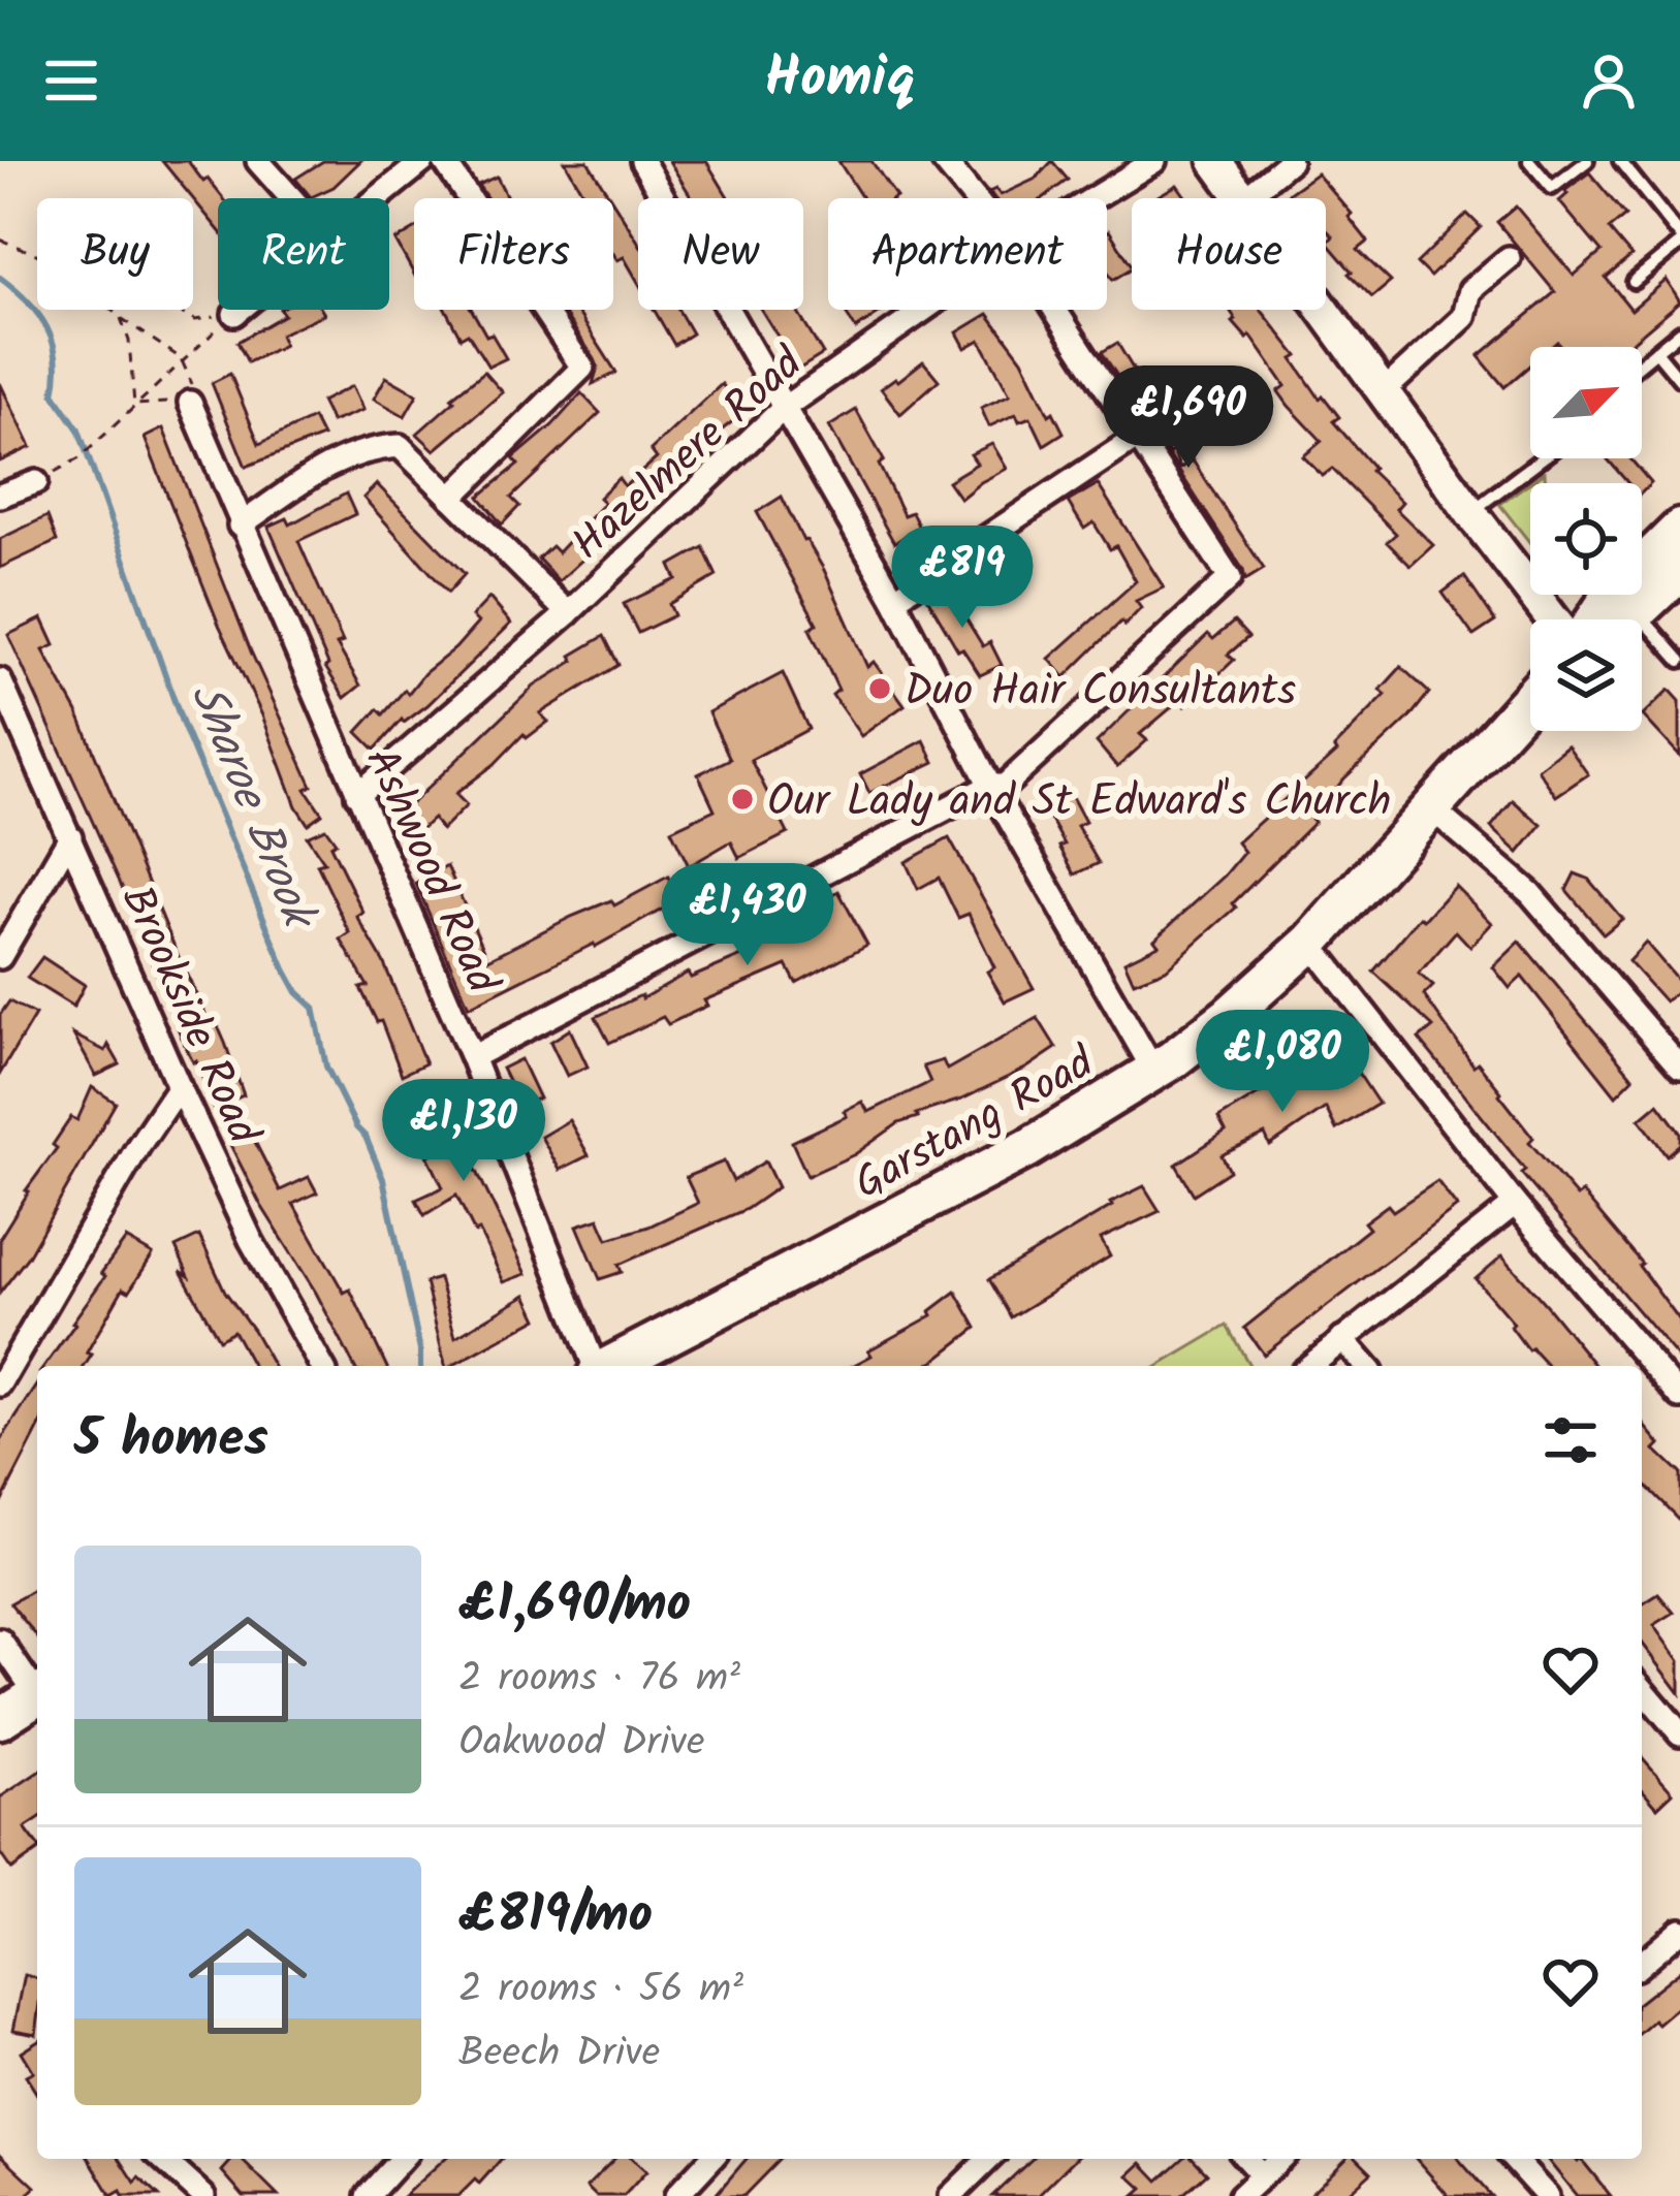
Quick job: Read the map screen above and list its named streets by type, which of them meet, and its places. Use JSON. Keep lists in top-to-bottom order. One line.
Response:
{"streets":{"highway":["Garstang Road"],"street":["Hazelmere Road","Ashwood Road","Brookside Road"]},"crossings":[["Hazelmere Road","Ashwood Road"]],"water":["Sharoe Brook"],"places":["Duo Hair Consultants","Our Lady and St Edward's Church"],"north":"top right","page":{"header":"Homiq","chip":["Buy","Rent","Filters","New","Apartment","House"],"price":["£1,690","£819","£1,430","£1,080","£1,130"],"heading":"5 homes","list":[{"name":"£1,690/mo","note":"2 rooms · 76 m² · Oakwood Drive"},{"name":"£819/mo","note":"2 rooms · 56 m² · Beech Drive"}]}}
